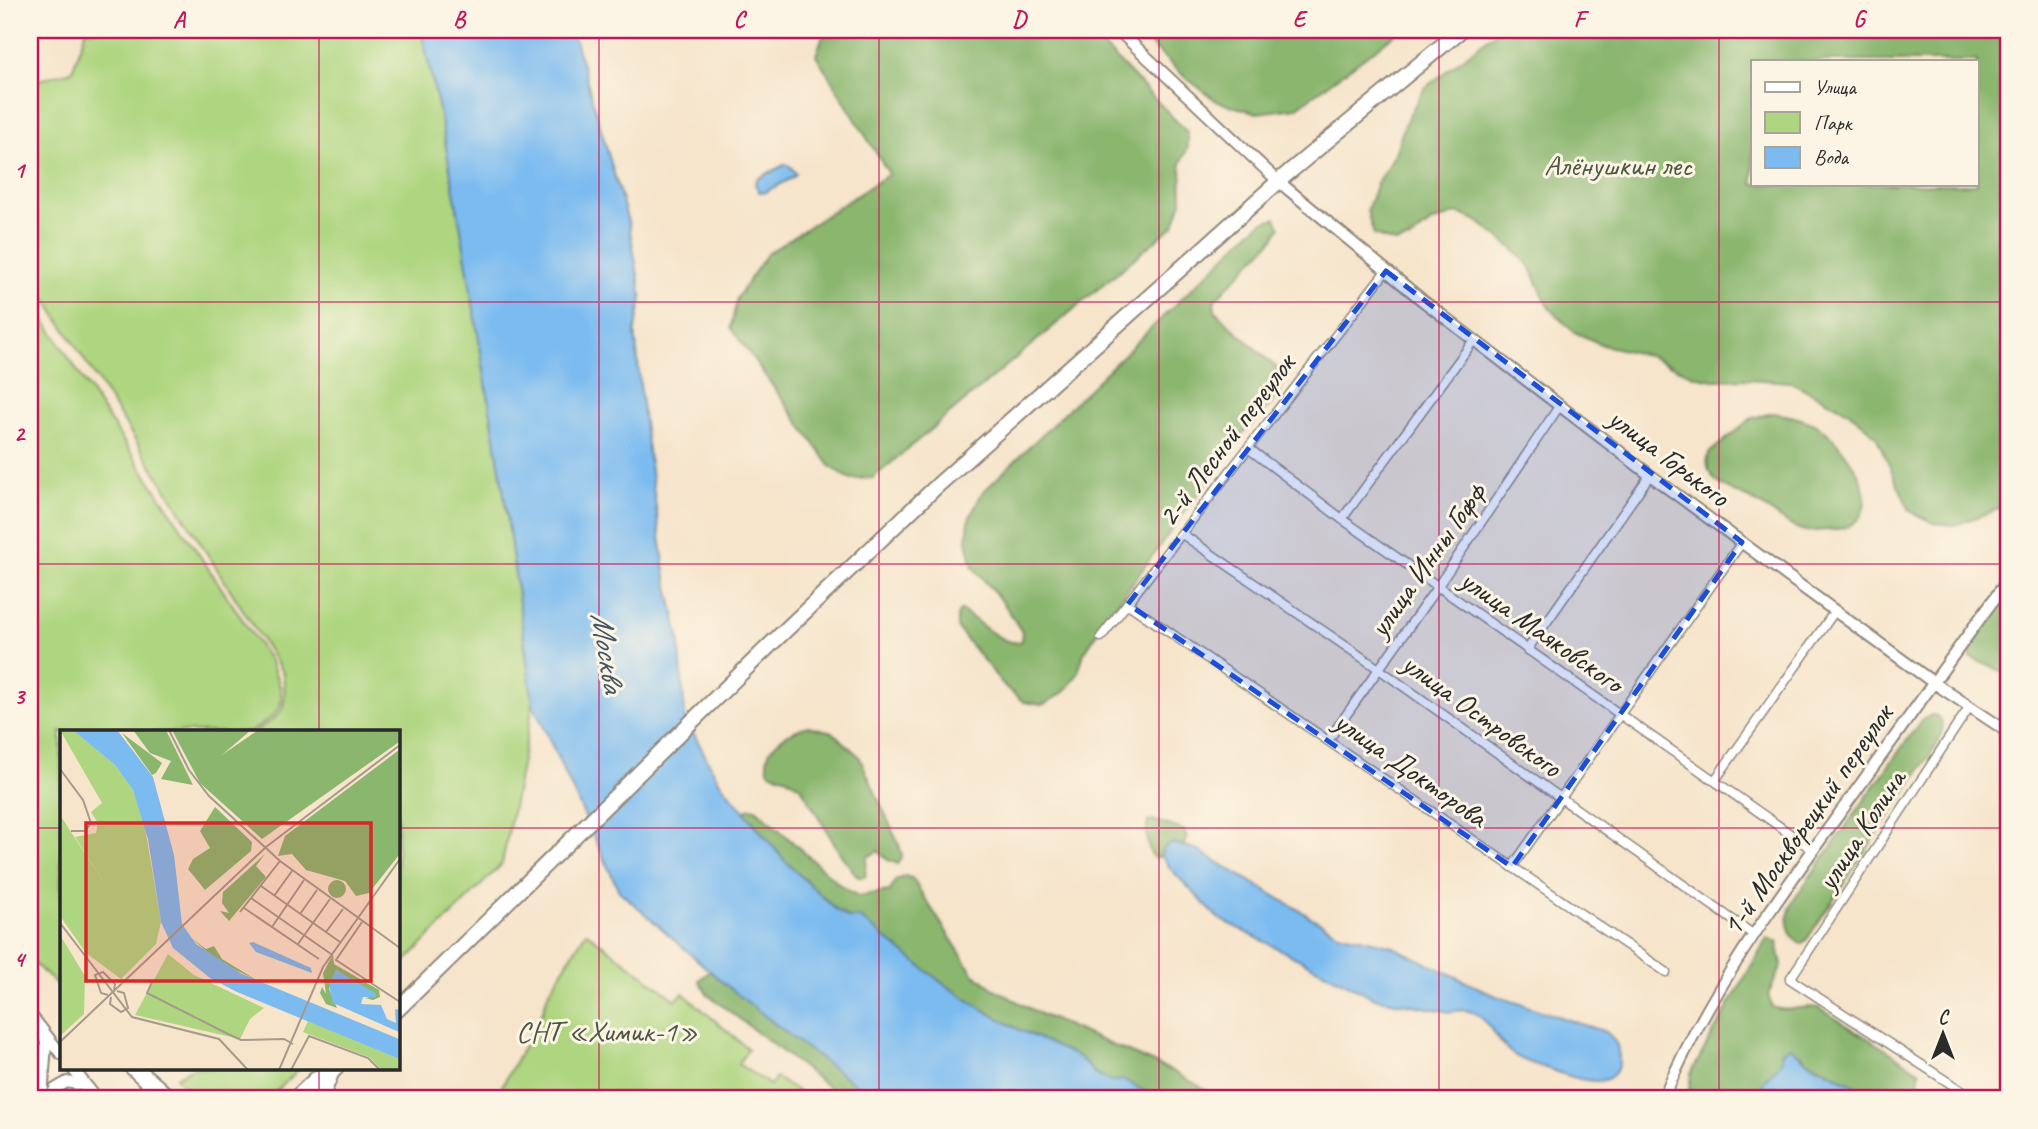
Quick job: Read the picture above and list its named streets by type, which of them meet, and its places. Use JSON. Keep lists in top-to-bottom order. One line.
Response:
{"streets":{"main road":["улица Горького","1-й Москворецкий переулок"],"street":["2-й Лесной переулок","улица Инны Гофф","улица Маяковского","улица Островского","улица Докторова","улица Колина"]},"crossings":[["2-й Лесной переулок","улица Горького"],["2-й Лесной переулок","улица Маяковского"],["2-й Лесной переулок","улица Островского"],["2-й Лесной переулок","улица Докторова"],["улица Горького","улица Инны Гофф"],["улица Горького","1-й Москворецкий переулок"],["улица Горького","улица Колина"],["улица Инны Гофф","улица Маяковского"],["улица Инны Гофф","улица Островского"],["улица Инны Гофф","улица Докторова"],["улица Маяковского","1-й Москворецкий переулок"],["улица Островского","1-й Москворецкий переулок"]],"water":["Москва"],"parks":["Алёнушкин лес","СНТ «Химик-1»"],"legend":["Улица","Парк","Вода"],"north":"top","grid":{"columns":["A","B","C","D","E","F","G"],"rows":["1","2","3","4"]}}
